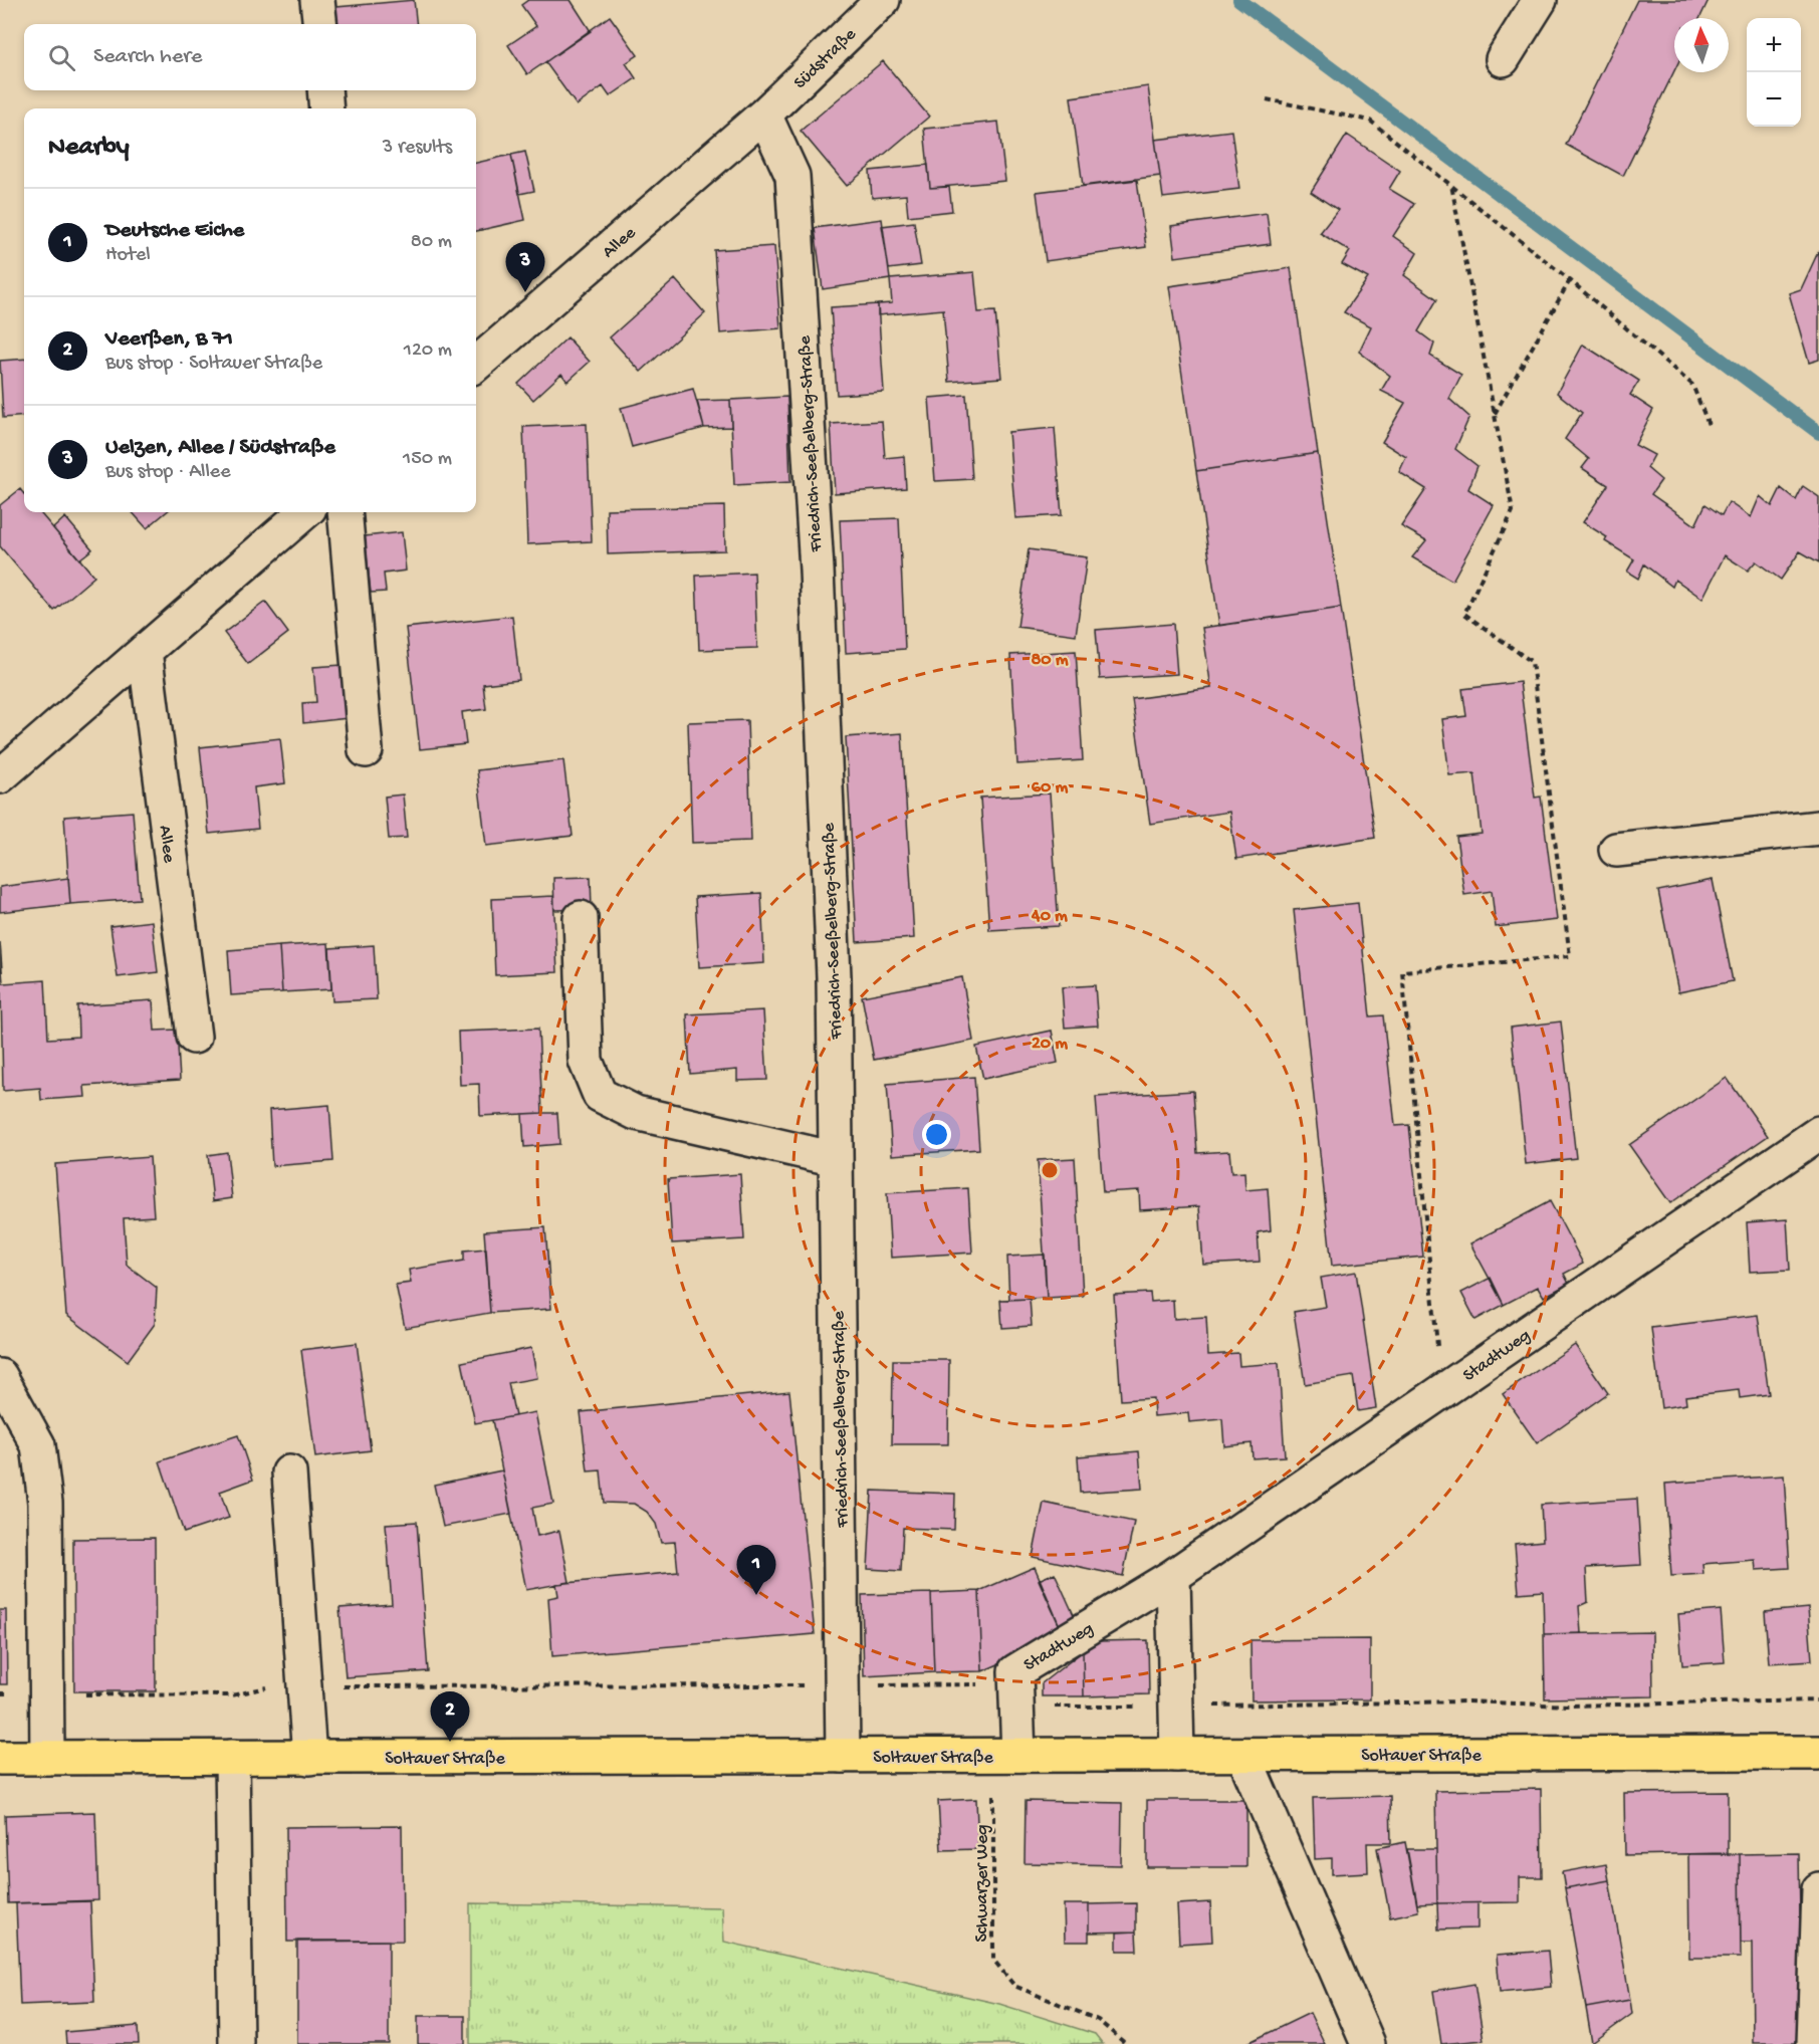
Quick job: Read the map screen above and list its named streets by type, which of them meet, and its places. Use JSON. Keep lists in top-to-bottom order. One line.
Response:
{"streets":{"main road":["Soltauer Straße"],"street":["Südstraße","Allee","Friedrich-Seeßelberg-Straße","Stadtweg"],"path":["Schwarzer Weg"]},"crossings":[["Südstraße","Allee"],["Südstraße","Friedrich-Seeßelberg-Straße"],["Allee","Friedrich-Seeßelberg-Straße"],["Friedrich-Seeßelberg-Straße","Soltauer Straße"],["Stadtweg","Soltauer Straße"],["Stadtweg","Schwarzer Weg"],["Soltauer Straße","Schwarzer Weg"]],"north":"top","page":{"map_buttons":["+","−"],"search":"Search here","heading":["Nearby","3 results"],"list":[{"mark":"1","name":"Deutsche Eiche","note":"Hotel","value":"80 m"},{"mark":"2","name":"Veerßen, B 71","note":"Bus stop · Soltauer Straße","value":"120 m"},{"mark":"3","name":"Uelzen, Allee / Südstraße","note":"Bus stop · Allee","value":"150 m"}],"pins":["3","1","2"]},"rings":["80 m","60 m","40 m","20 m"]}
